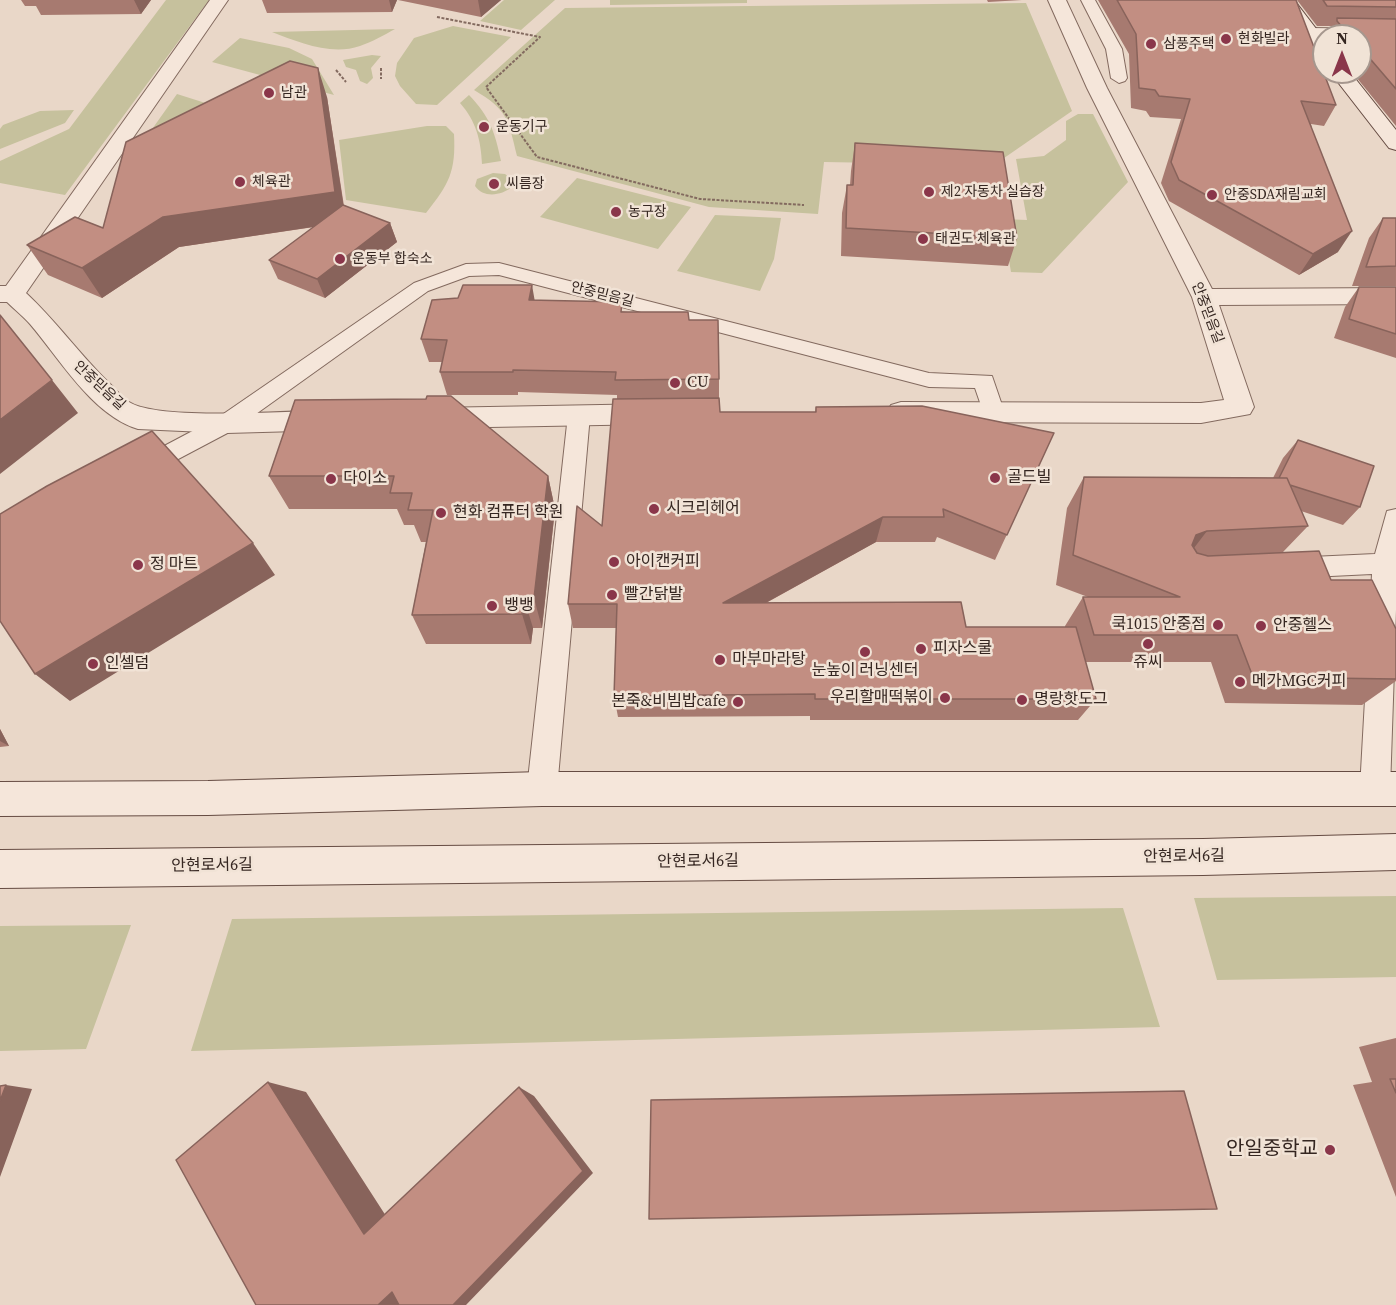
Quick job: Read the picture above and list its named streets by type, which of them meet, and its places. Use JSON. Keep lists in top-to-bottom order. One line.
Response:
{"streets":{"street":["안중믿음길","안현로서6길"]},"places":["현화빌라","삼풍주택","남관","운동기구","체육관","씨름장","제2 자동차 실습장","안중SDA재림교회","농구장","태권도 체육관","운동부 합숙소","CU","골드빌","다이소","시크리헤어","현화 컴퓨터 학원","아이캔커피","정 마트","빨간닭발","뱅뱅","쿡1015 안중점","안중헬스","쥬씨","피자스쿨","눈높이 러닝센터","마부마라탕","인셀덤","메가MGC커피","우리할매떡볶이","명랑핫도그","본죽&비빔밥cafe","안일중학교"],"north":"top"}
